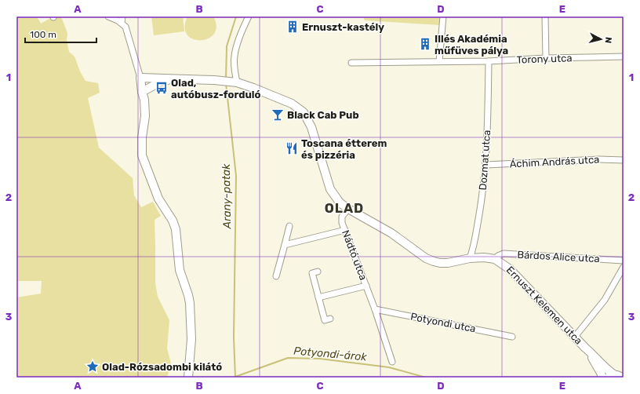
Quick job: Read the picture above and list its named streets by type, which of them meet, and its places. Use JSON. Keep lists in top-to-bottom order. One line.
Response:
{"streets":{"street":["Torony utca","Dozmat utca","Áchim András utca","Nádtó utca","Bárdos Alice utca","Ernuszt Kelemen utca","Potyondi utca"]},"crossings":[["Torony utca","Dozmat utca"],["Dozmat utca","Áchim András utca"],["Dozmat utca","Ernuszt Kelemen utca"],["Nádtó utca","Ernuszt Kelemen utca"],["Nádtó utca","Potyondi utca"],["Bárdos Alice utca","Ernuszt Kelemen utca"]],"districts":["OLAD"],"water":["Arany-patak","Potyondi-árok"],"places":{"building":["Ernuszt-kastély","Illés Akadémia műfüves pálya"],"bus stop":["Olad, autóbusz-forduló"],"bar":["Black Cab Pub"],"restaurant":["Toscana étterem és pizzéria"],"place":["Olad-Rózsadombi kilátó"]},"scale_bar":"100 m","north":"right","grid":{"columns":["A","B","C","D","E"],"rows":["1","2","3"]}}
